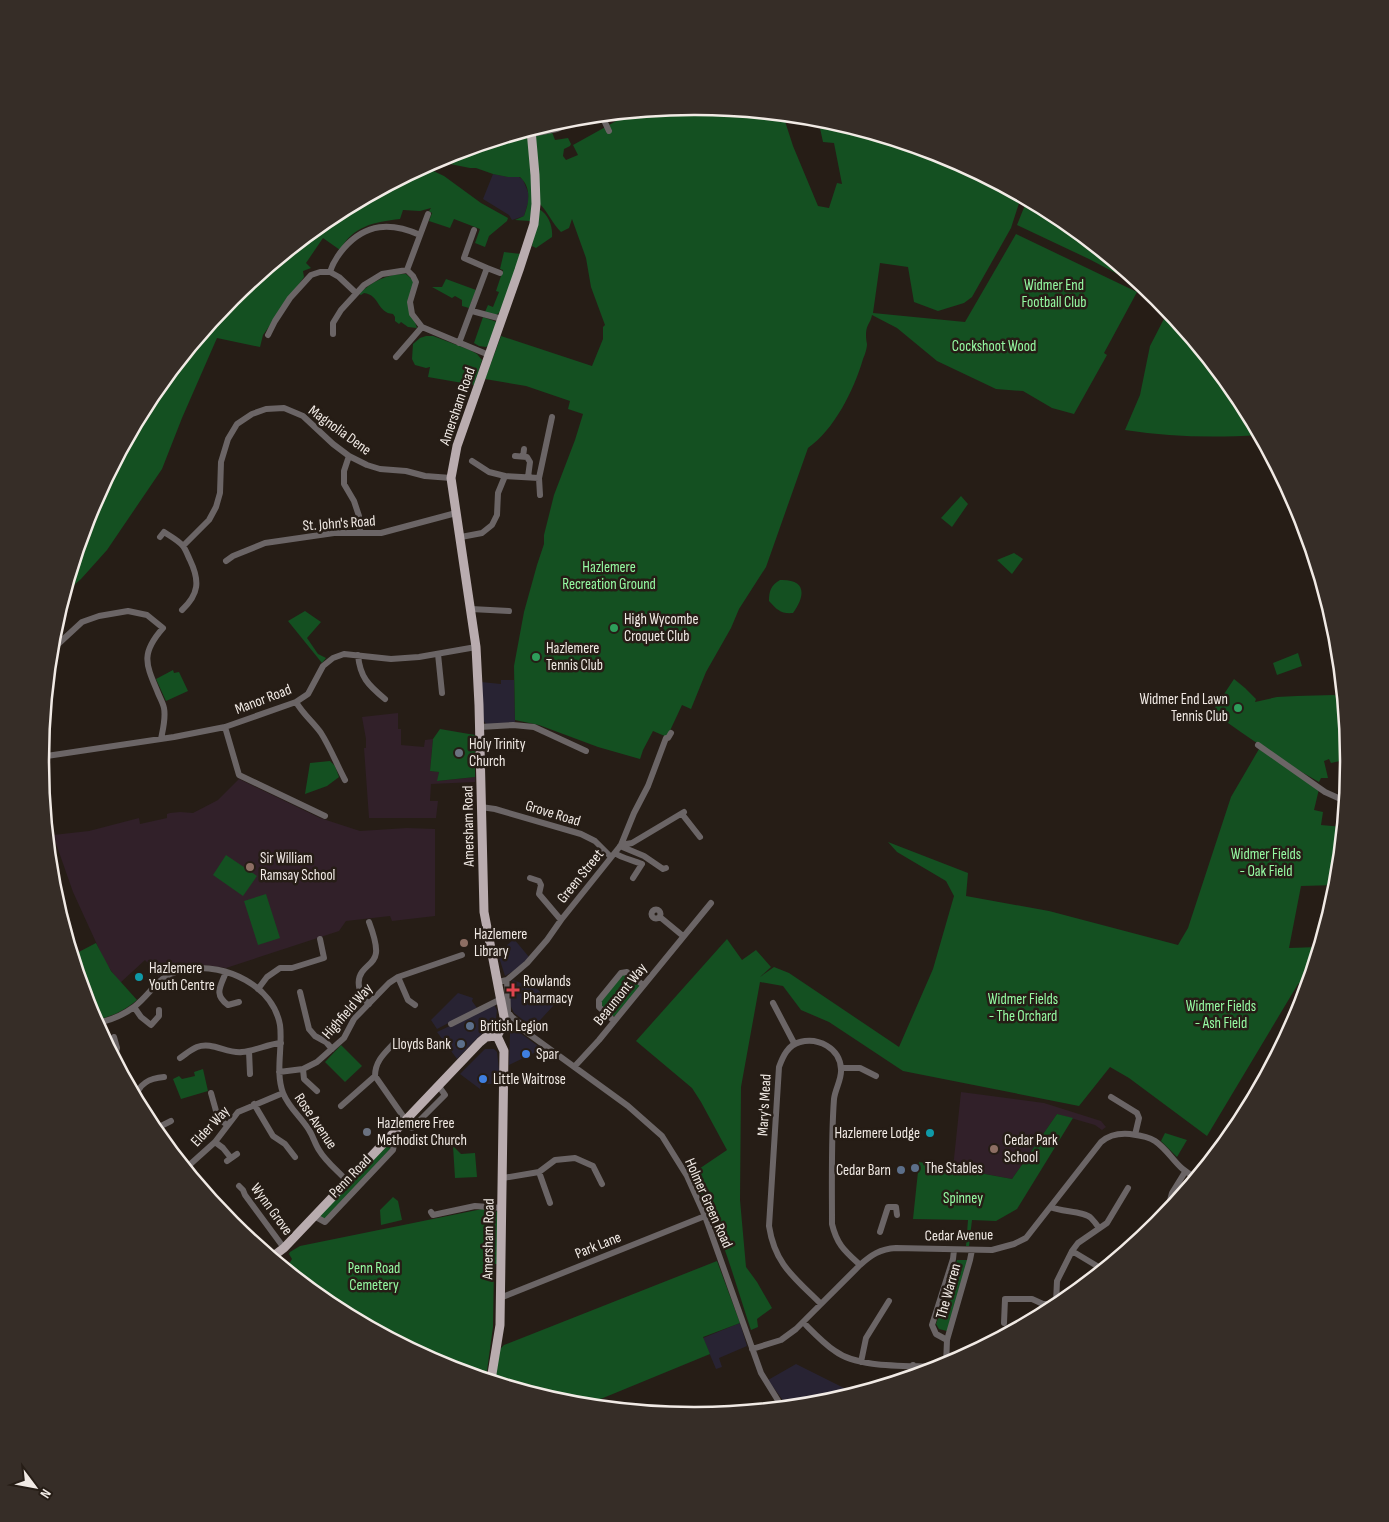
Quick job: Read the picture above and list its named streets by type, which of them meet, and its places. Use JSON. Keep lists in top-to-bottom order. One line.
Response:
{"streets":{"main road":["Amersham Road","Penn Road"],"street":["Magnolia Dene","St. John's Road","Manor Road","Grove Road","Green Street","Beaumont Way","Highfield Way","Mary's Mead","Rose Avenue","Elder Way","Holmer Green Road","Wynn Grove","Cedar Avenue","Park Lane","The Warren"]},"crossings":[["Amersham Road","Magnolia Dene"],["Amersham Road","St. John's Road"],["Amersham Road","Manor Road"],["Amersham Road","Grove Road"],["Amersham Road","Green Street"],["Amersham Road","Penn Road"],["Amersham Road","Holmer Green Road"],["Amersham Road","Park Lane"],["Grove Road","Green Street"],["Beaumont Way","Holmer Green Road"],["Highfield Way","Rose Avenue"],["Mary's Mead","Cedar Avenue"],["Rose Avenue","Elder Way"],["Rose Avenue","Penn Road"],["Penn Road","Wynn Grove"],["Holmer Green Road","Cedar Avenue"],["Holmer Green Road","Park Lane"],["Cedar Avenue","The Warren"]],"parks":["Widmer End Football Club","Cockshoot Wood","Hazlemere Recreation Ground","Widmer Fields - Oak Field","Widmer Fields - The Orchard","Widmer Fields - Ash Field","Spinney","Penn Road Cemetery"],"places":{"other":["High Wycombe Croquet Club","Hazlemere Tennis Club","Widmer End Lawn Tennis Club","Holy Trinity Church","Sir William Ramsay School","Hazlemere Library","Hazlemere Youth Centre","British Legion","Lloyds Bank","Spar","Little Waitrose","Hazlemere Free Methodist Church","Hazlemere Lodge","Cedar Park School","The Stables","Cedar Barn"],"health":["Rowlands Pharmacy"]},"north":"bottom right"}
